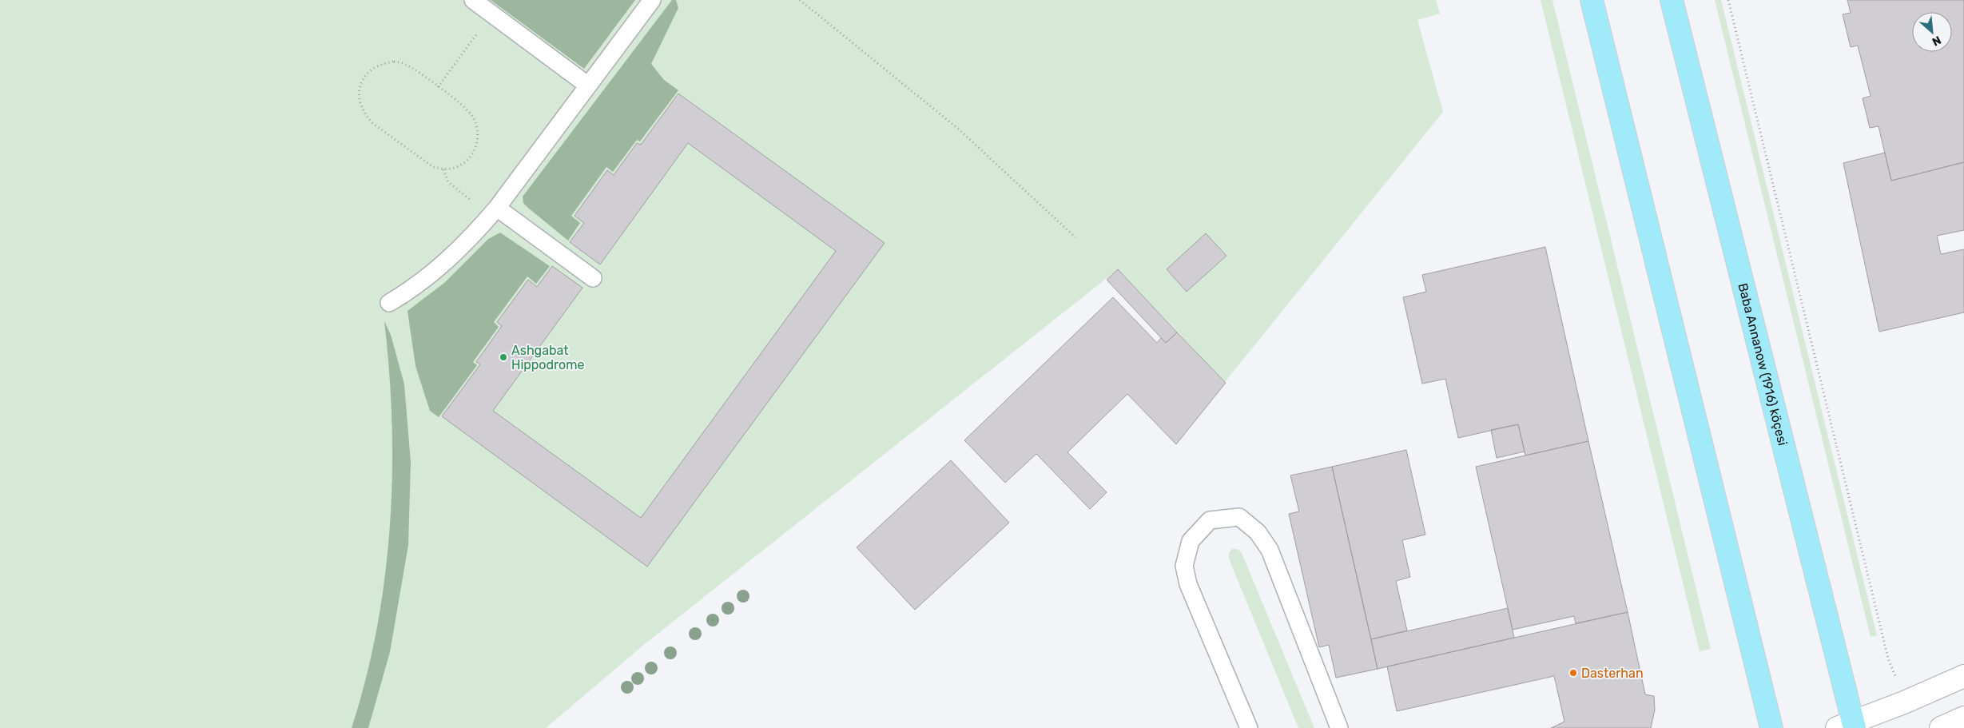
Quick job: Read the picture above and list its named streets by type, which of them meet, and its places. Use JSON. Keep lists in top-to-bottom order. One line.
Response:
{"streets":{"main road":["Baba Annanow (1916) köçesi"]},"places":["Ashgabat Hippodrome","Dasterhan"],"north":"bottom right"}
